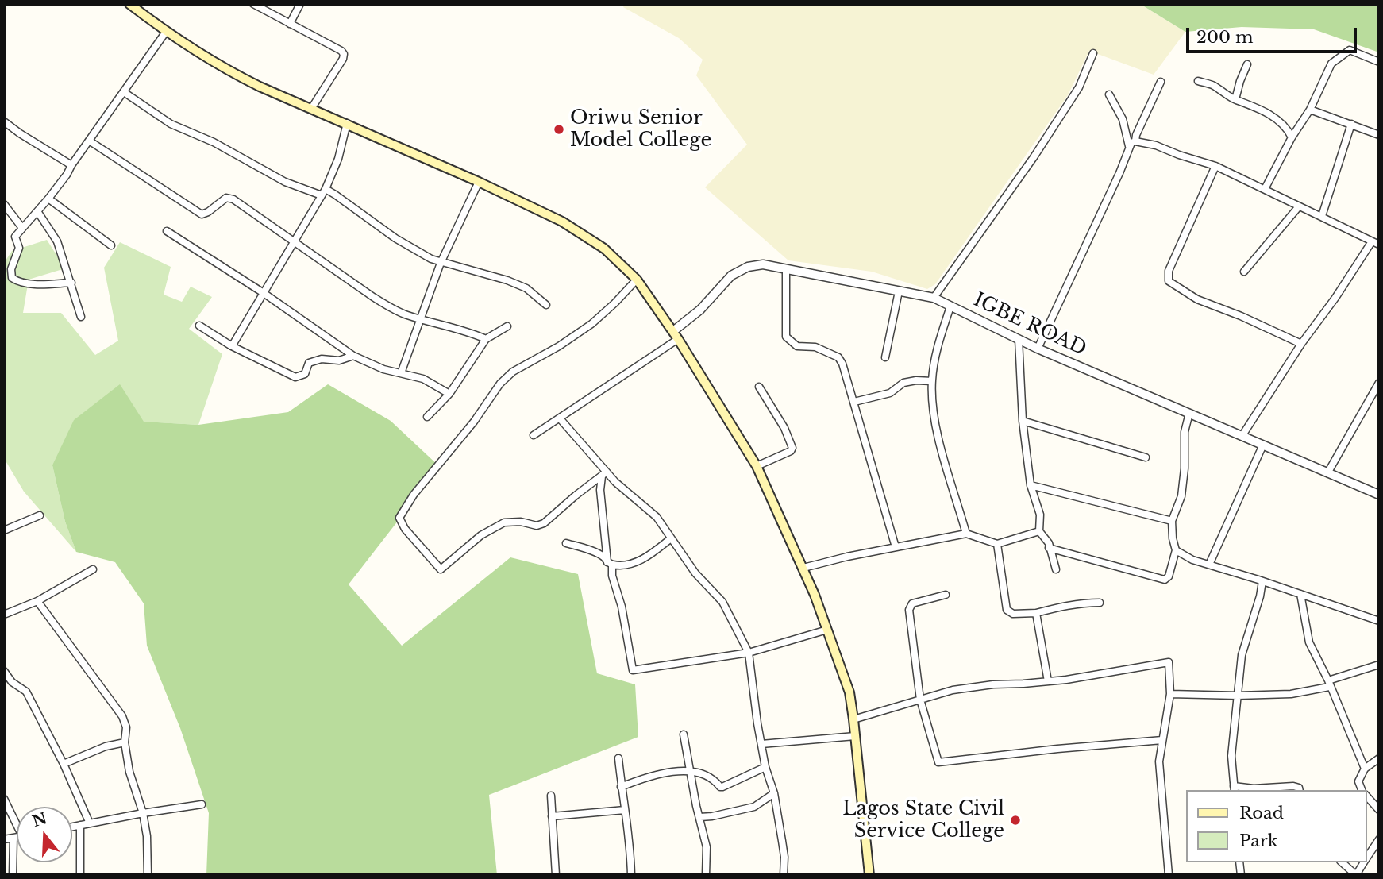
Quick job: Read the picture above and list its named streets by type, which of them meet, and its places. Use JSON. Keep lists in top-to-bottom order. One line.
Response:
{"streets":{"street":["IGBE ROAD"]},"places":["Oriwu Senior Model College","Lagos State Civil Service College"],"legend":["Road","Park"],"scale_bar":"200 m","north":"top"}
